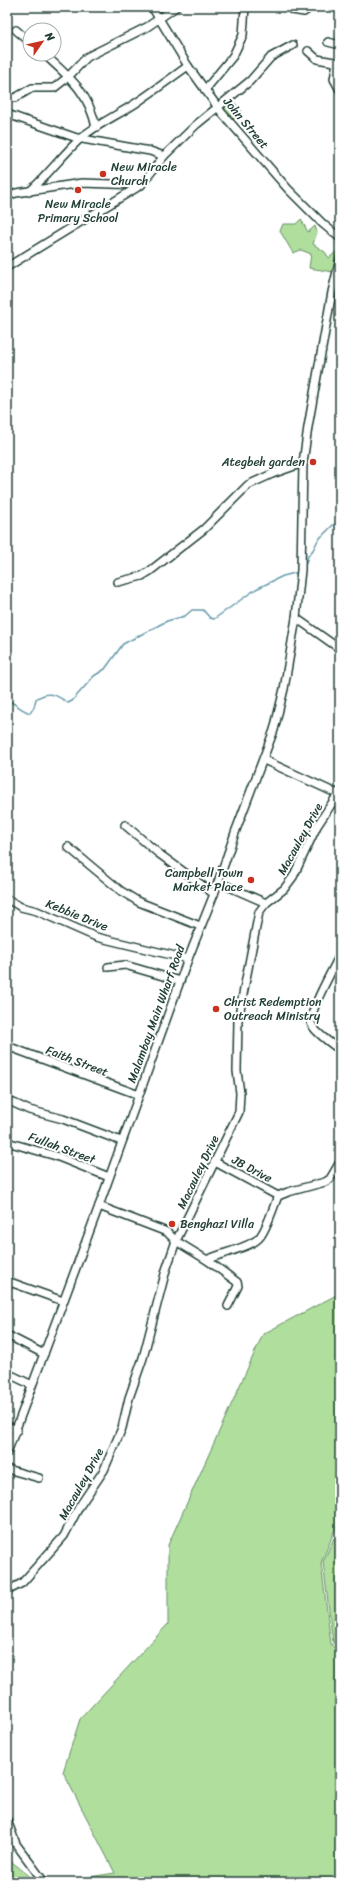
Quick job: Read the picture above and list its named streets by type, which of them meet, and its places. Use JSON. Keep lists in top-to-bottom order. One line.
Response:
{"streets":{"street":["John Street","Macauley Drive","Kebbie Drive","Malambay Main Wharf Road","Faith Street","Fullah Street","JB Drive"]},"crossings":[["Macauley Drive","JB Drive"],["Kebbie Drive","Malambay Main Wharf Road"],["Malambay Main Wharf Road","Faith Street"],["Malambay Main Wharf Road","Fullah Street"]],"places":["New Miracle Church","New Miracle Primary School","Ategbeh garden","Campbell Town Market Place","Christ Redemption Outreach Ministry","Benghazi Villa"],"north":"top right"}
